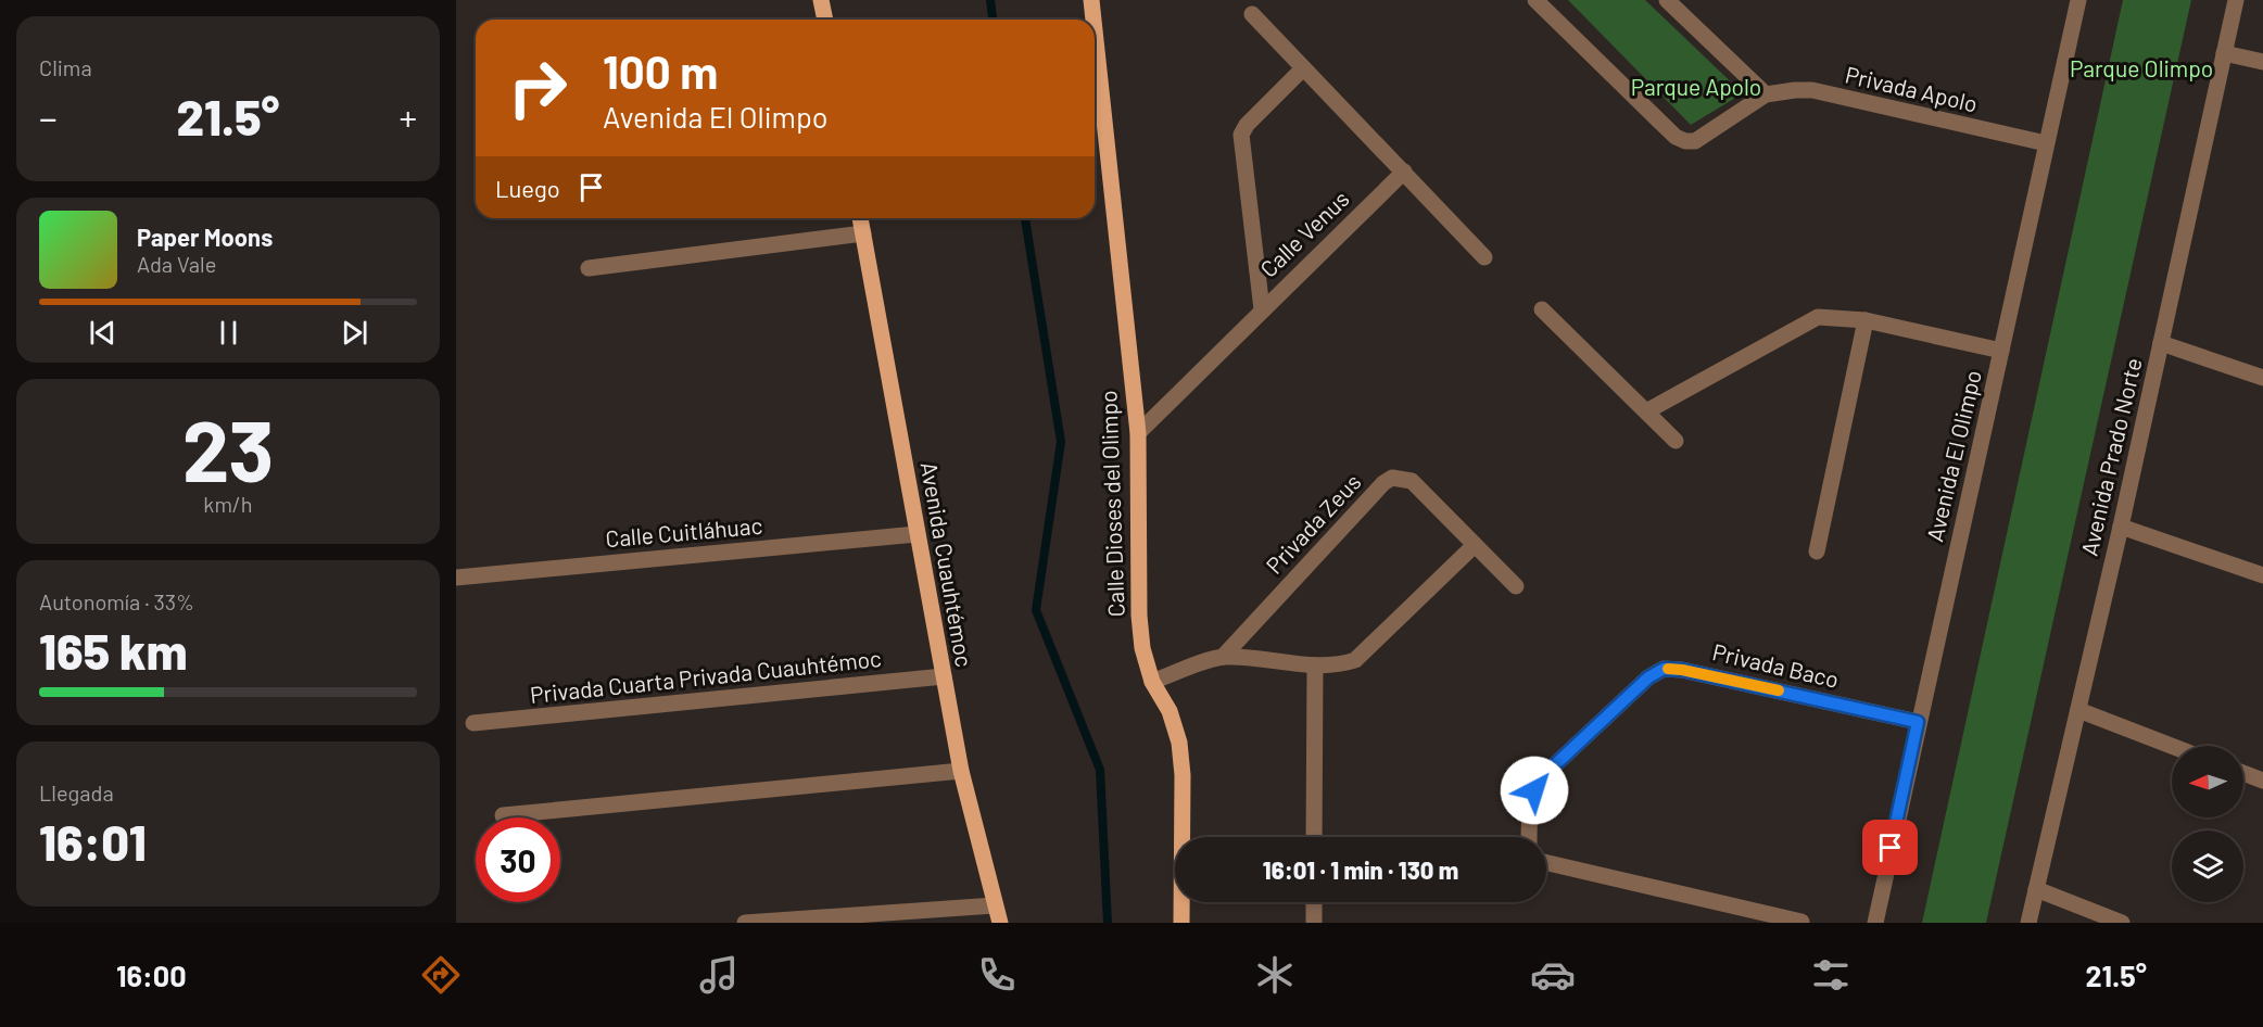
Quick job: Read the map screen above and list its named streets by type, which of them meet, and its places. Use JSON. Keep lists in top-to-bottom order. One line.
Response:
{"streets":{"main road":["Calle Dioses del Olimpo","Avenida Cuauhtémoc"],"street":["Privada Apolo","Calle Venus","Avenida El Olimpo","Avenida Prado Norte","Privada Zeus","Calle Cuitláhuac","Privada Baco","Privada Cuarta Privada Cuauhtémoc"]},"crossings":[["Privada Apolo","Avenida El Olimpo"],["Calle Venus","Calle Dioses del Olimpo"],["Avenida El Olimpo","Privada Baco"],["Calle Dioses del Olimpo","Privada Zeus"],["Calle Cuitláhuac","Avenida Cuauhtémoc"],["Avenida Cuauhtémoc","Privada Cuarta Privada Cuauhtémoc"]],"parks":["Parque Olimpo","Parque Apolo"],"north":"left","page":{"tile":["Clima",["23","km/h"],["Autonomía · 33%","165 km"],["Llegada","16:01"]],"turn":["100 m","Avenida El Olimpo"],"heat":["−","21.5°","+"],"then":"Luego","song":["Paper Moons","Ada Vale"],"limit":"30","trip":"16:01 · 1 min · 130 m","tabs":["16:00","21.5°"]}}
